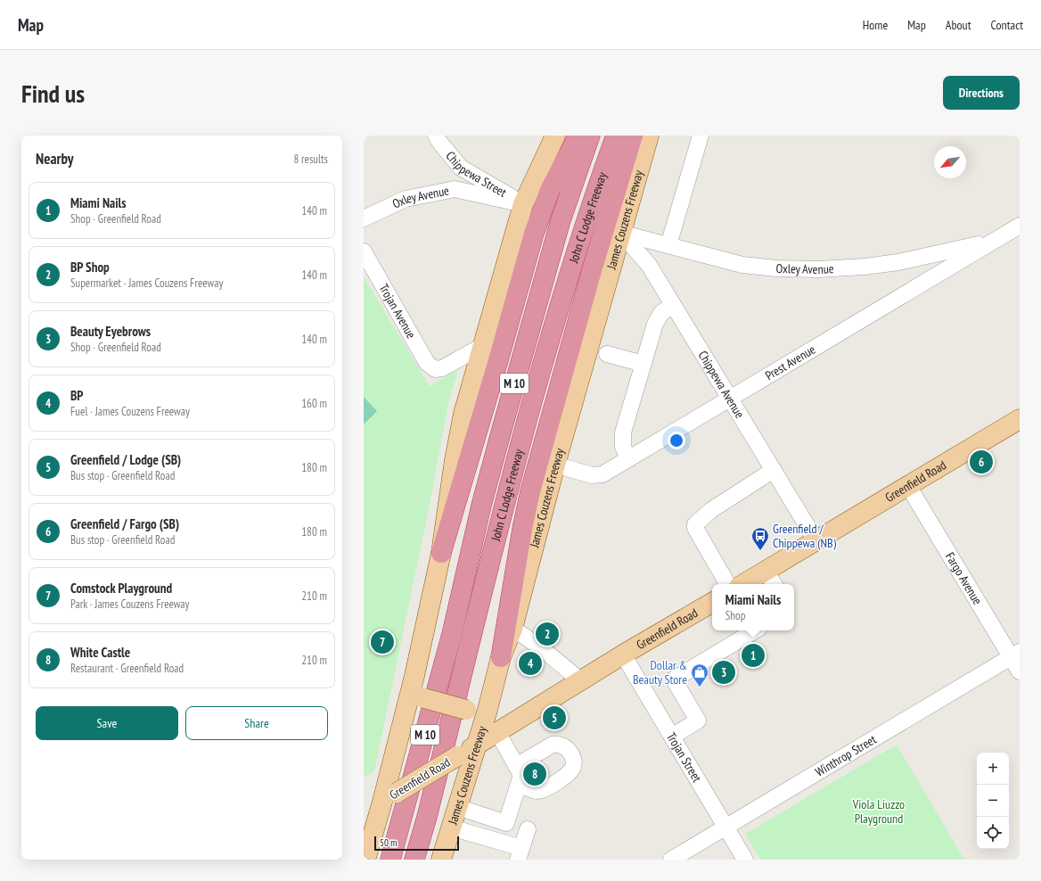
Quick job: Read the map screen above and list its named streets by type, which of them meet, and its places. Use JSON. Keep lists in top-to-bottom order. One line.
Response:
{"streets":{"highway":["John C Lodge Freeway","M 10"],"main road":["James Couzens Freeway","Greenfield Road"],"street":["Chippewa Street","Oxley Avenue","Trojan Avenue","Prest Avenue","Chippewa Avenue","Fargo Avenue","Winthrop Street","Trojan Street"]},"crossings":[["Chippewa Street","Oxley Avenue"],["Oxley Avenue","James Couzens Freeway"],["Oxley Avenue","Prest Avenue"],["Oxley Avenue","Chippewa Avenue"],["James Couzens Freeway","Prest Avenue"],["James Couzens Freeway","Chippewa Avenue"],["James Couzens Freeway","Greenfield Road"],["Prest Avenue","Chippewa Avenue"],["Chippewa Avenue","Greenfield Road"],["Greenfield Road","Fargo Avenue"],["Greenfield Road","Trojan Street"],["Fargo Avenue","Winthrop Street"],["Winthrop Street","Trojan Street"]],"parks":["Viola Liuzzo Playground"],"places":{"bus stop":["Greenfield / Chippewa (NB)"],"shop":["Dollar & Beauty Store"]},"scale_bar":"50 m","north":"bottom left","page":{"header":"Map","nav":["Home","Map","About","Contact"],"buttons":["Directions",["Save","Share"]],"title":"Find us","heading":["Nearby","8 results"],"list":[{"mark":"1","name":"Miami Nails","note":"Shop · Greenfield Road","value":"140 m"},{"mark":"2","name":"BP Shop","note":"Supermarket · James Couzens Freeway","value":"140 m"},{"mark":"3","name":"Beauty Eyebrows","note":"Shop · Greenfield Road","value":"140 m"},{"mark":"4","name":"BP","note":"Fuel · James Couzens Freeway","value":"160 m"},{"mark":"5","name":"Greenfield / Lodge (SB)","note":"Bus stop · Greenfield Road","value":"180 m"},{"mark":"6","name":"Greenfield / Fargo (SB)","note":"Bus stop · Greenfield Road","value":"180 m"},{"mark":"7","name":"Comstock Playground","note":"Park · James Couzens Freeway","value":"210 m"},{"mark":"8","name":"White Castle","note":"Restaurant · Greenfield Road","value":"210 m"}],"pins":["6","2","7","1","4","3","5","8"],"popup":["Miami Nails","Shop"],"map_buttons":["+","−"],"scale":"50 m"}}
